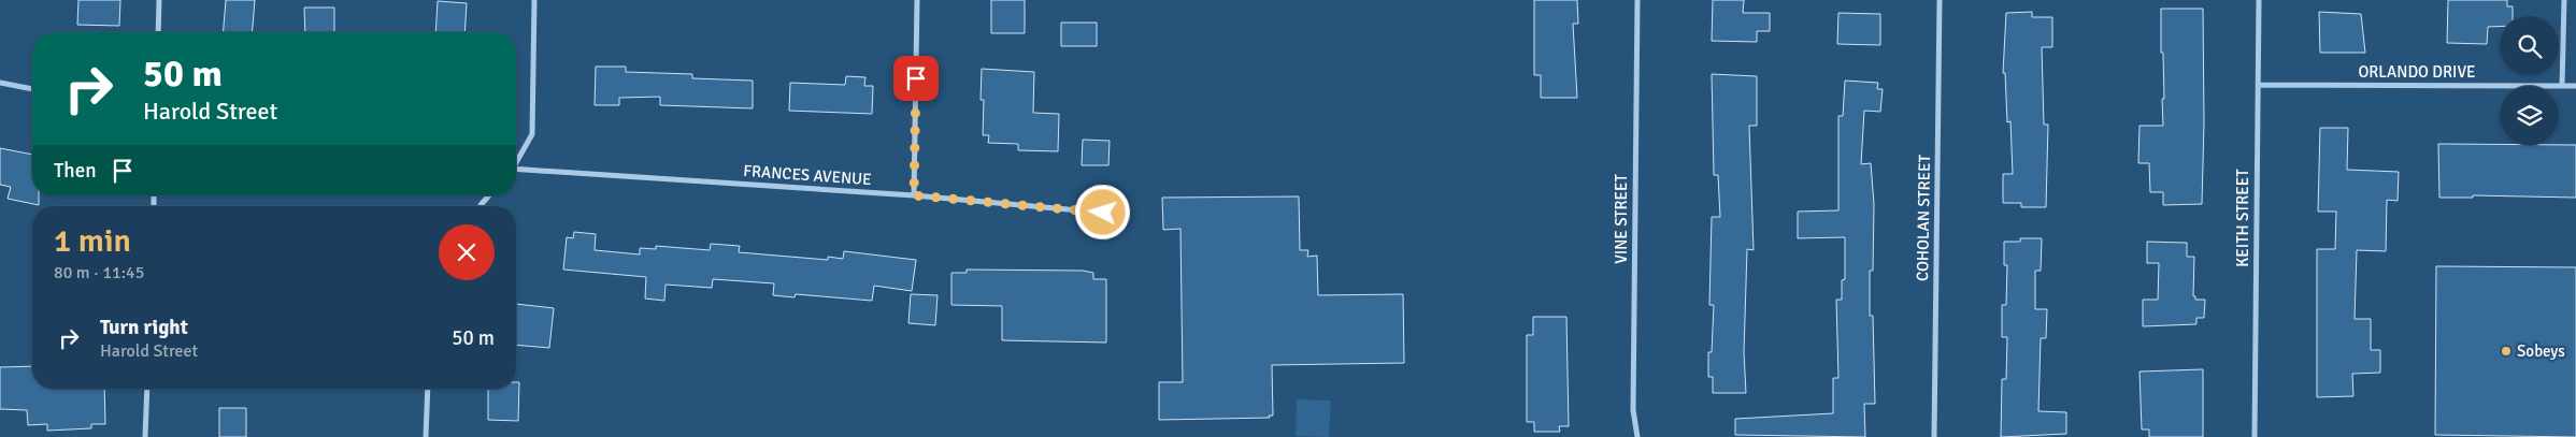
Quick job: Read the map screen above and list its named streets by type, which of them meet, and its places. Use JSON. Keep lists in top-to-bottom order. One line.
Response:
{"streets":{"street":["ORLANDO DRIVE","FRANCES AVENUE","COHOLAN STREET","KEITH STREET","VINE STREET"]},"crossings":[["ORLANDO DRIVE","KEITH STREET"]],"places":["Sobeys"],"page":{"turn":["50 m","Harold Street"],"then":"Then","heading":["1 min","80 m · 11:45"],"list":[{"name":"Turn right","note":"Harold Street","value":"50 m"}]}}
